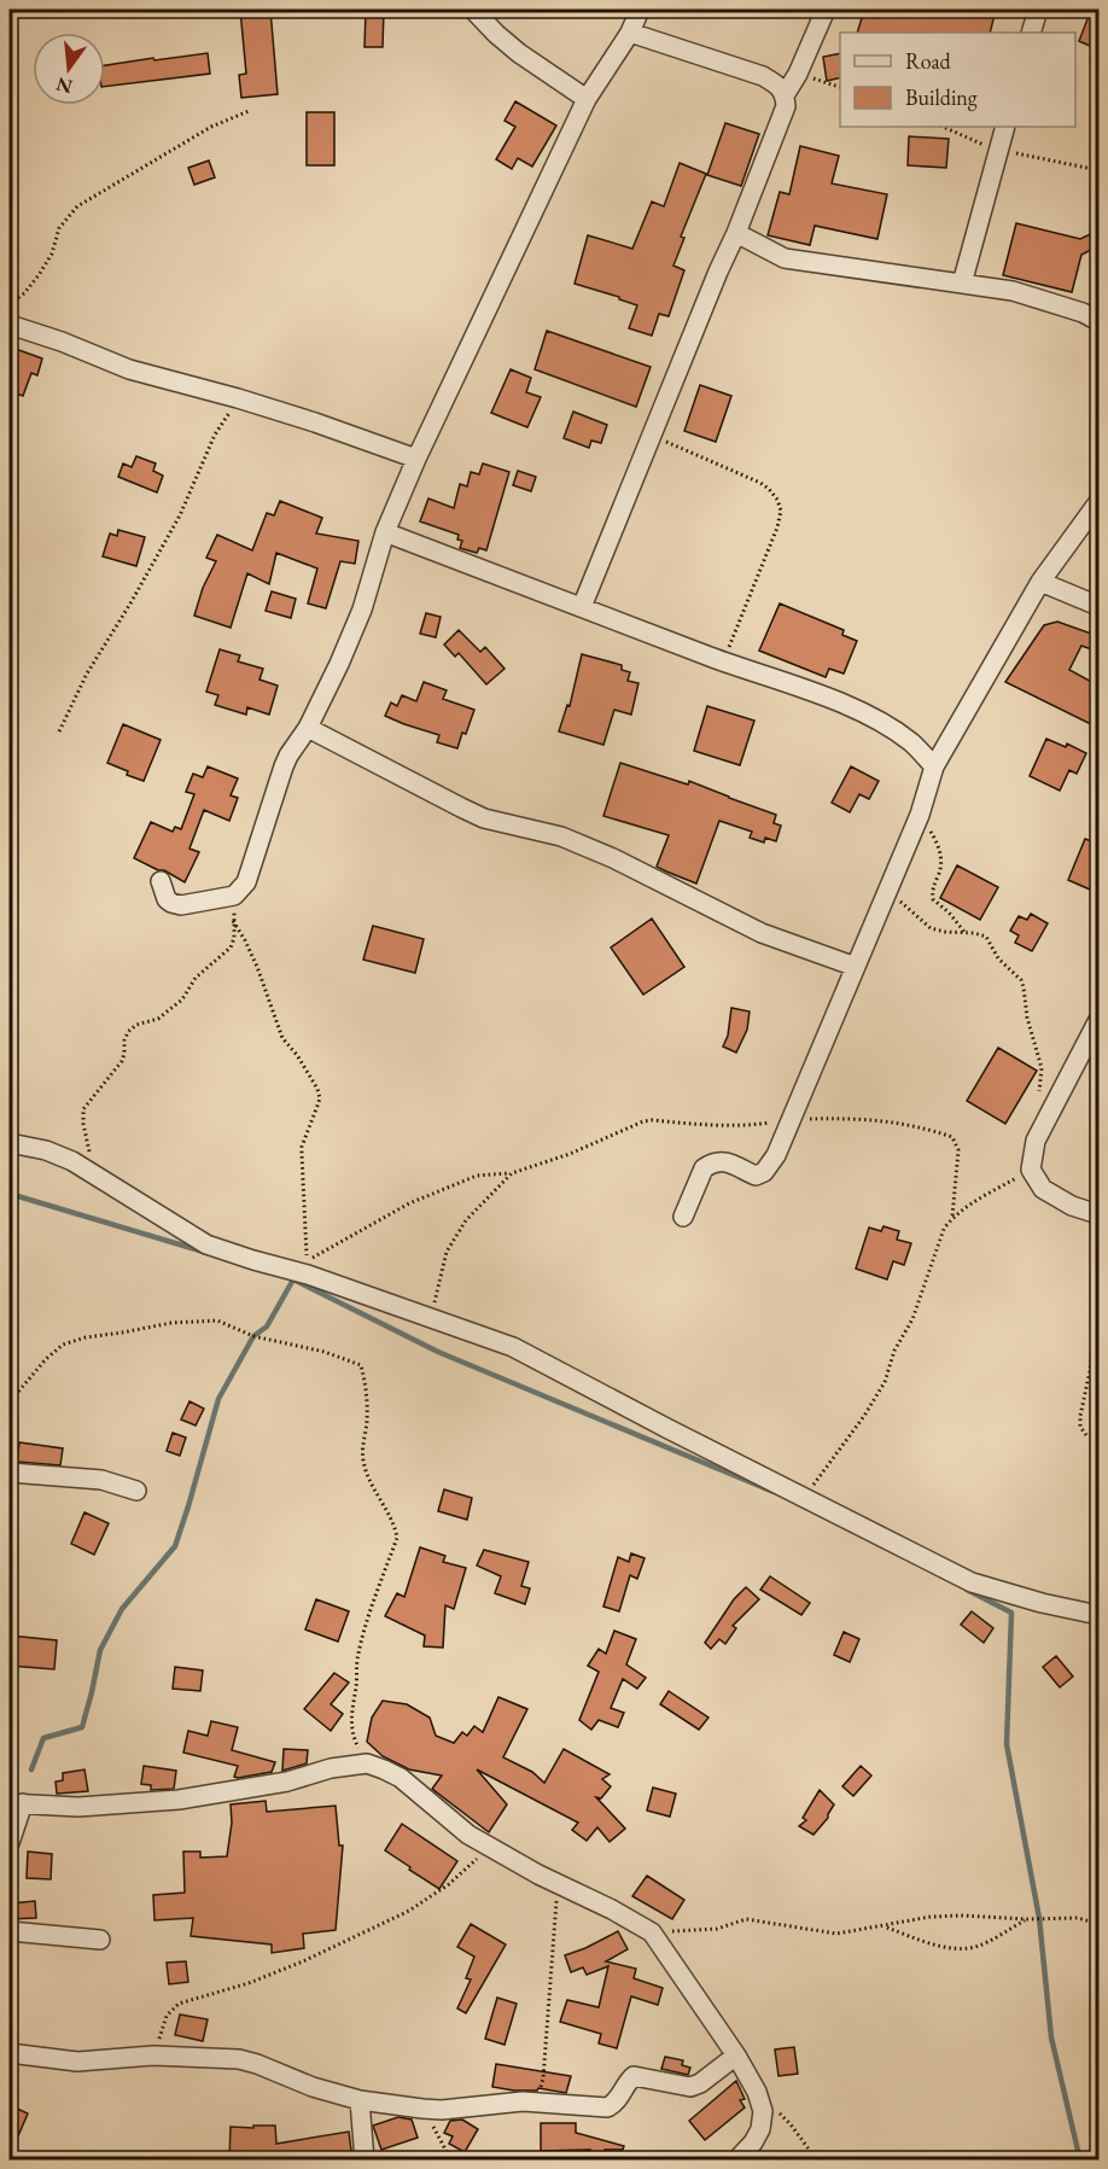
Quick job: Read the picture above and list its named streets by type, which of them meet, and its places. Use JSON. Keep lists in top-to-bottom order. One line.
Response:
{"legend":["Road","Building"],"north":"bottom"}
